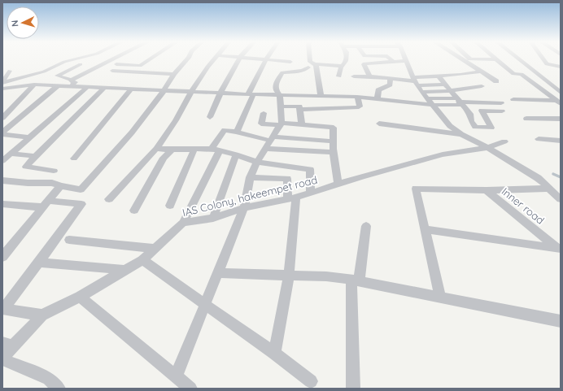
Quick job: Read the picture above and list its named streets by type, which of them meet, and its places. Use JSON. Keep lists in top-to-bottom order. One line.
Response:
{"streets":{"street":["IAS Colony, hakeempet road","Inner road"]},"north":"left"}
